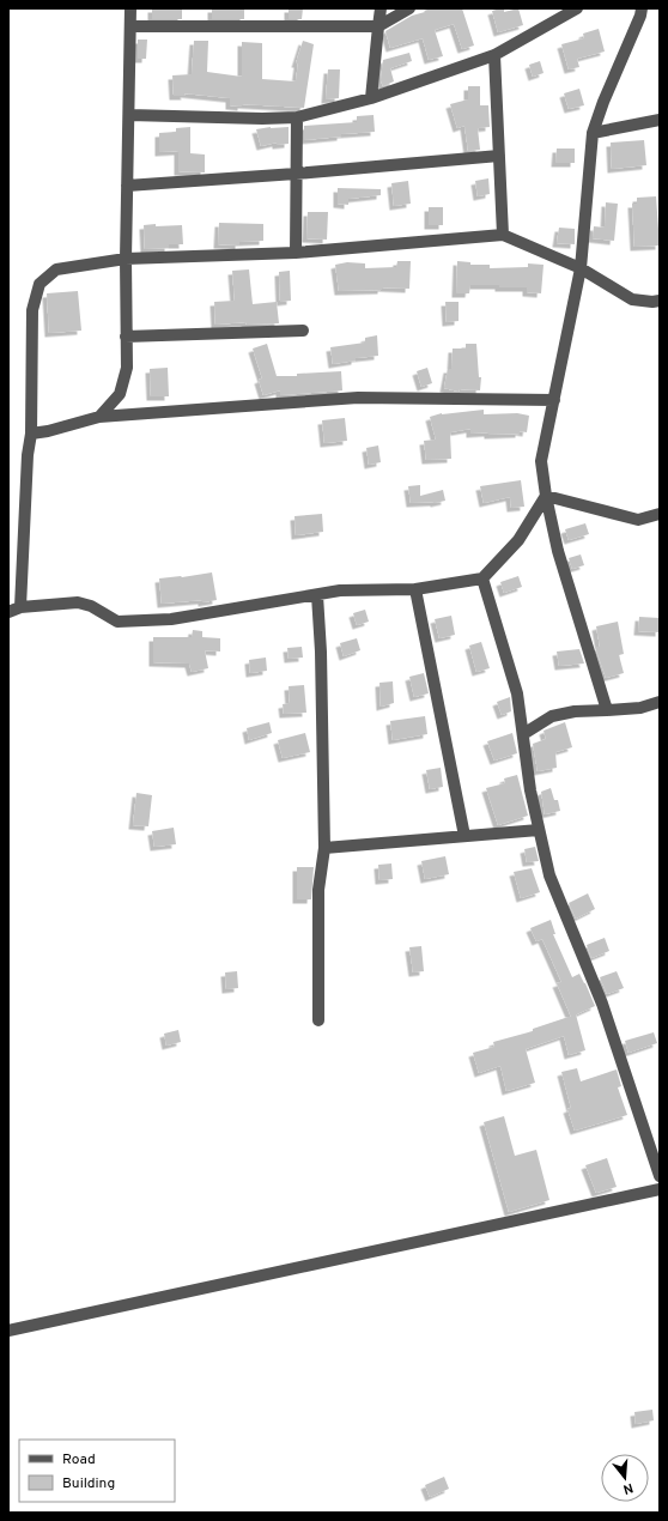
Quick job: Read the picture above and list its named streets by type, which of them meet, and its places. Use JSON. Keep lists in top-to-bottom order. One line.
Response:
{"legend":["Road","Building"],"north":"bottom"}
